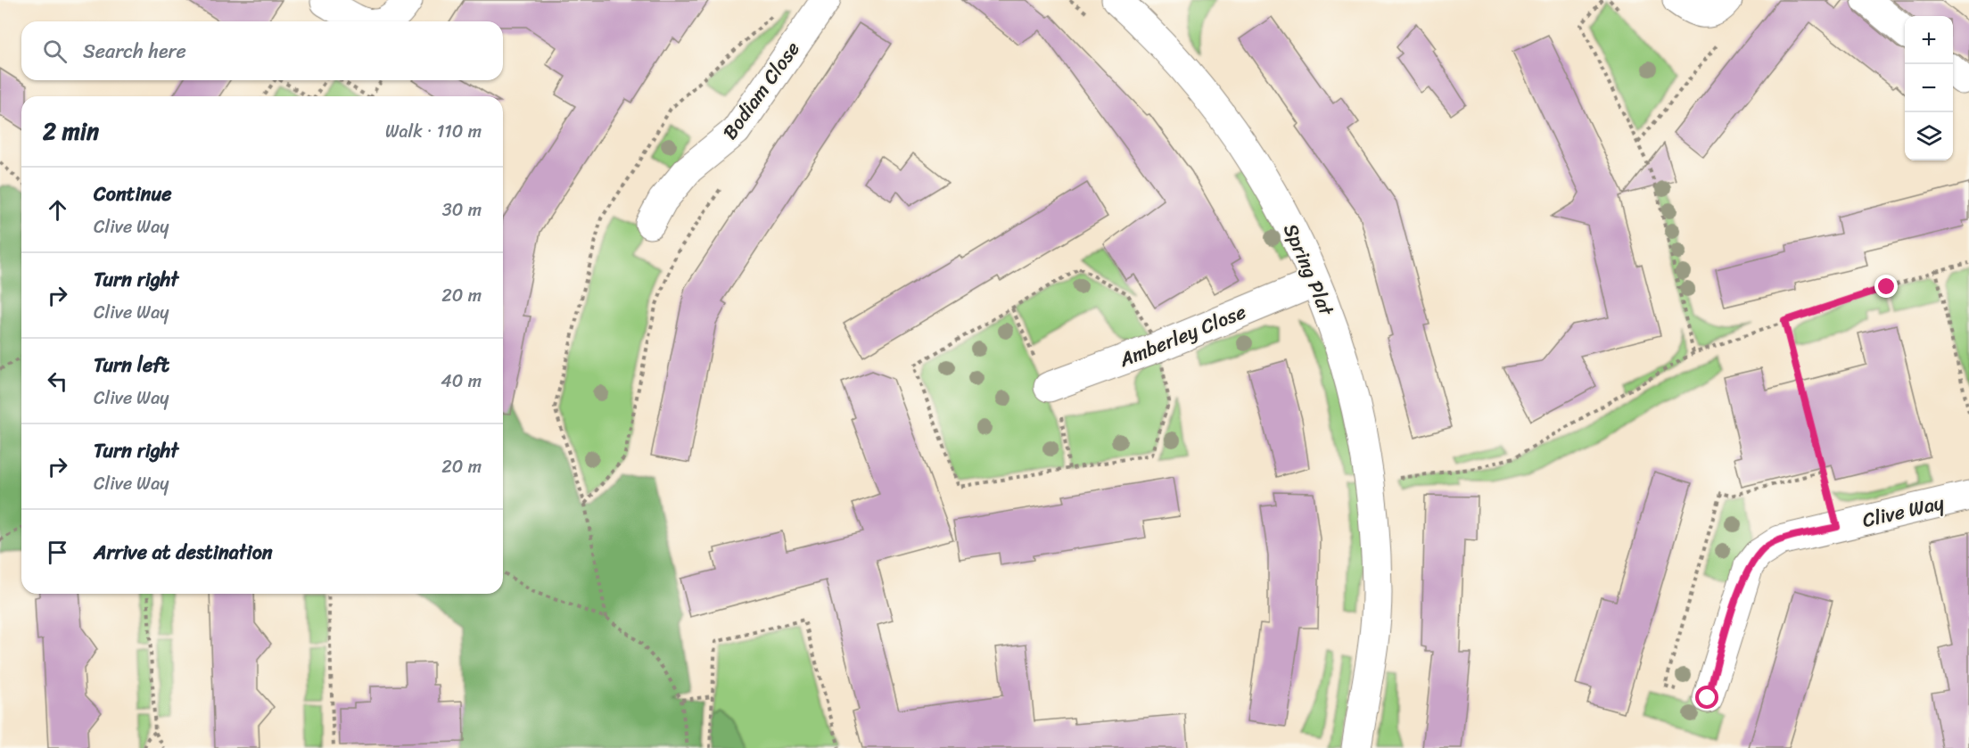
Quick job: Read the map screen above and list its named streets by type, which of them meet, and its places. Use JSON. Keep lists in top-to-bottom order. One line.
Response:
{"streets":{"street":["Bodiam Close","Spring Plat","Amberley Close","Clive Way"]},"crossings":[["Spring Plat","Amberley Close"]],"page":{"map_buttons":["+","−"],"search":"Search here","heading":["2 min","Walk · 110 m"],"list":[["Continue","Clive Way","30 m"],["Turn right","Clive Way","20 m"],["Turn left","Clive Way","40 m"],["Turn right","Clive Way","20 m"],"Arrive at destination"]}}
